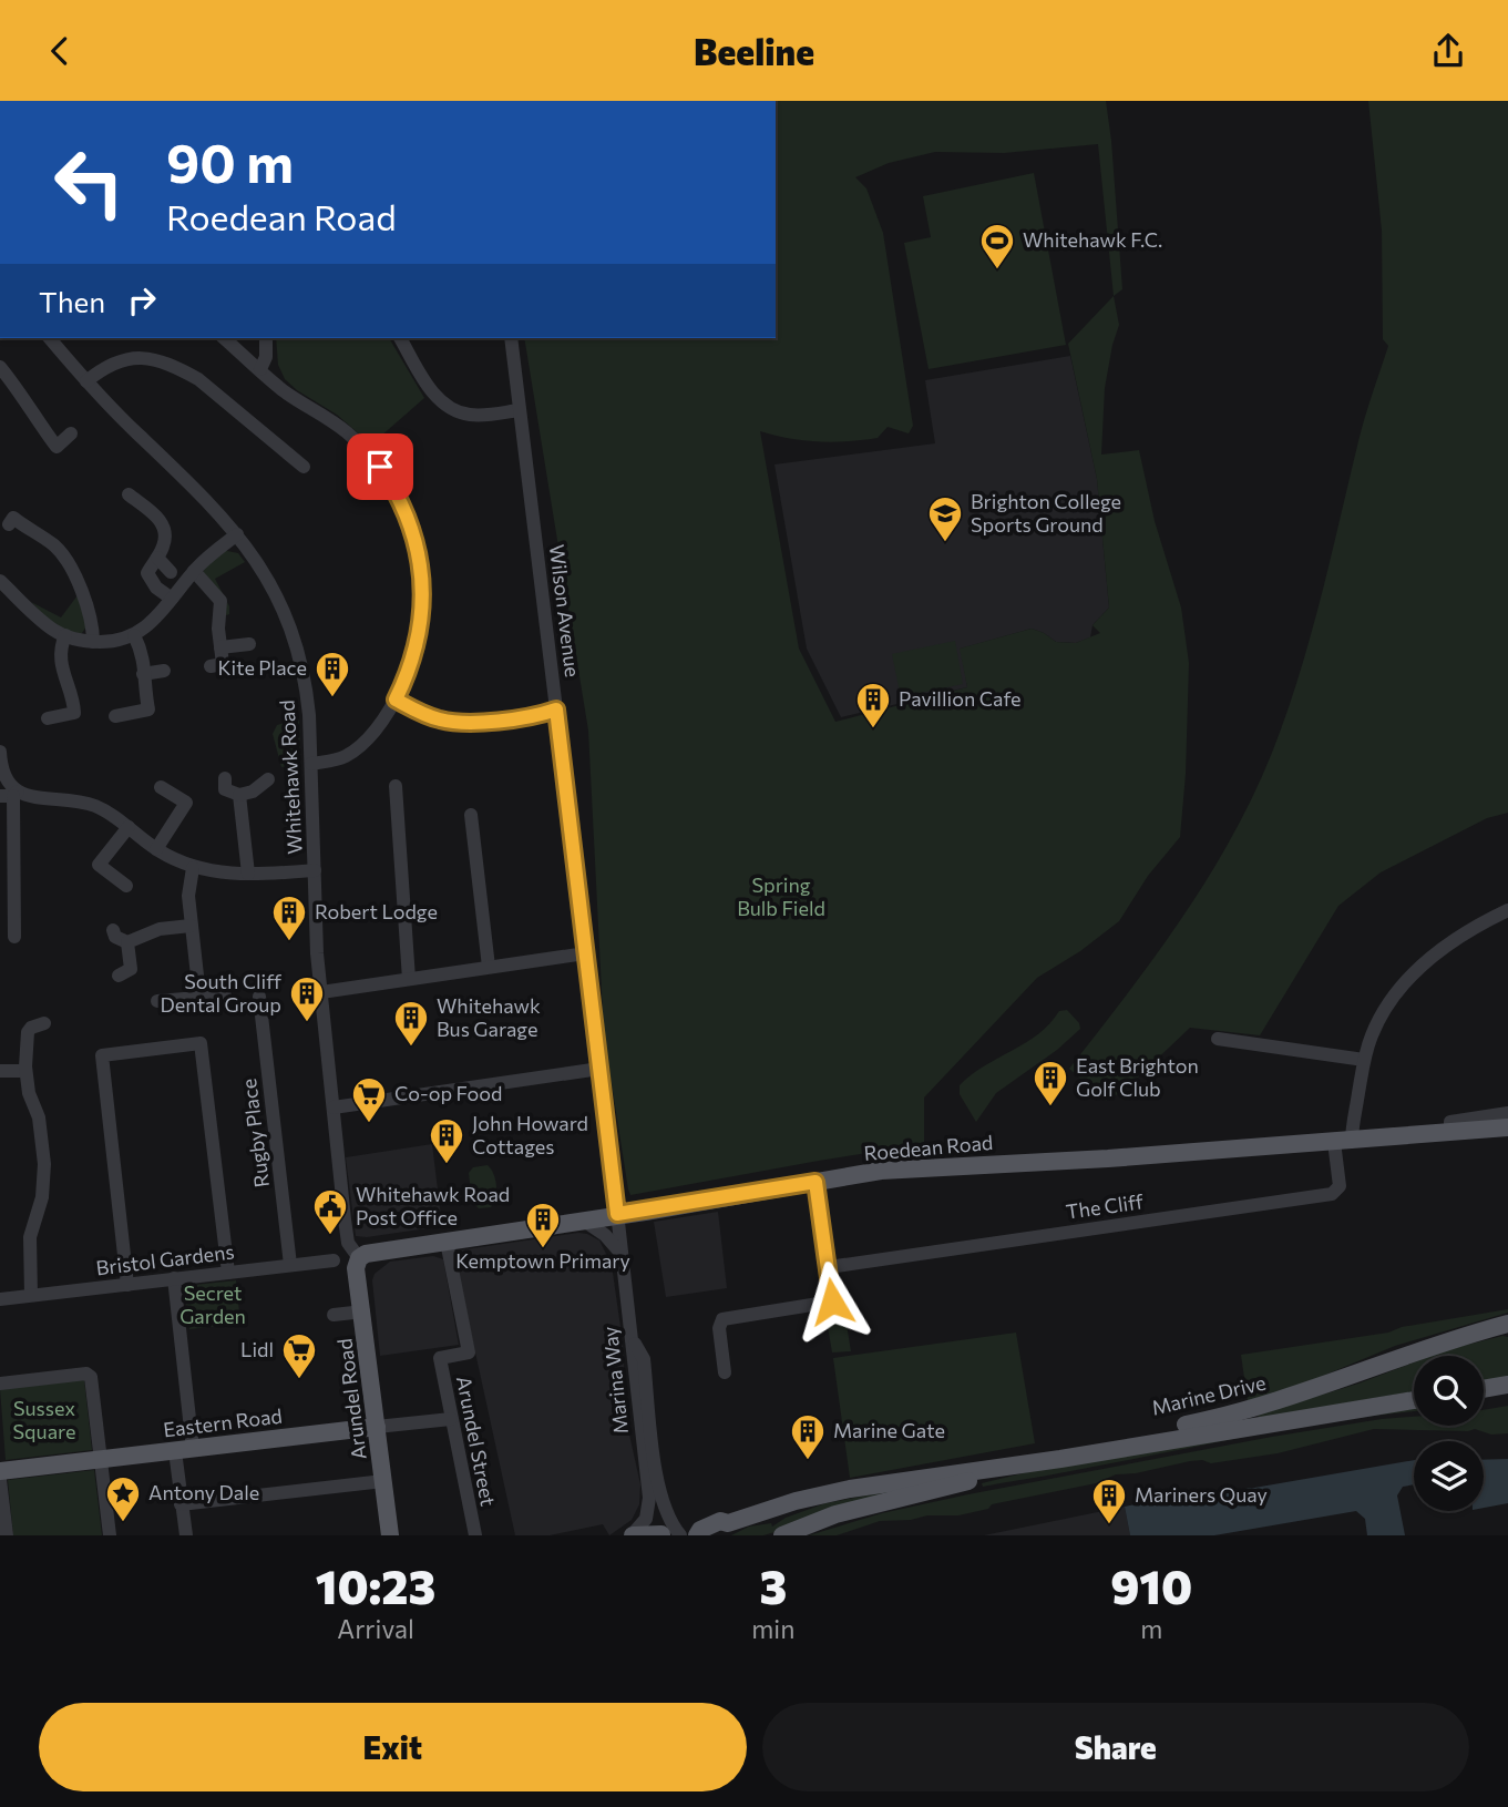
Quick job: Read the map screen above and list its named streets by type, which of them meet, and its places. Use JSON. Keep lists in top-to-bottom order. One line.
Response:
{"streets":{"main road":["Roedean Road","Marine Drive","Arundel Road","Eastern Road"],"street":["Wilson Avenue","Whitehawk Road","Rugby Place","The Cliff","Bristol Gardens","Marina Way","Arundel Street"]},"crossings":[["Wilson Avenue","Roedean Road"],["Wilson Avenue","Marina Way"],["Whitehawk Road","Roedean Road"],["Whitehawk Road","Arundel Road"],["Rugby Place","Bristol Gardens"],["Roedean Road","The Cliff"],["Roedean Road","Marina Way"],["Roedean Road","Arundel Road"],["Roedean Road","Arundel Street"],["Arundel Road","Eastern Road"],["Eastern Road","Arundel Street"]],"parks":["Spring Bulb Field","Secret Garden","Sussex Square"],"places":{"sports":["Whitehawk F.C."],"school or university":["Brighton College Sports Ground"],"building":["Kite Place","Pavillion Cafe","Robert Lodge","South Cliff Dental Group","Whitehawk Bus Garage","East Brighton Golf Club","John Howard Cottages","Kemptown Primary","Marine Gate","Mariners Quay"],"supermarket":["Co-op Food","Lidl"],"public building":["Whitehawk Road Post Office"],"place":["Antony Dale"]},"page":{"header":"Beeline","turn":["90 m","Roedean Road"],"then":"Then","eta":["10:23","Arrival","3","min","910","m"],"buttons":["Exit","Share"]}}
